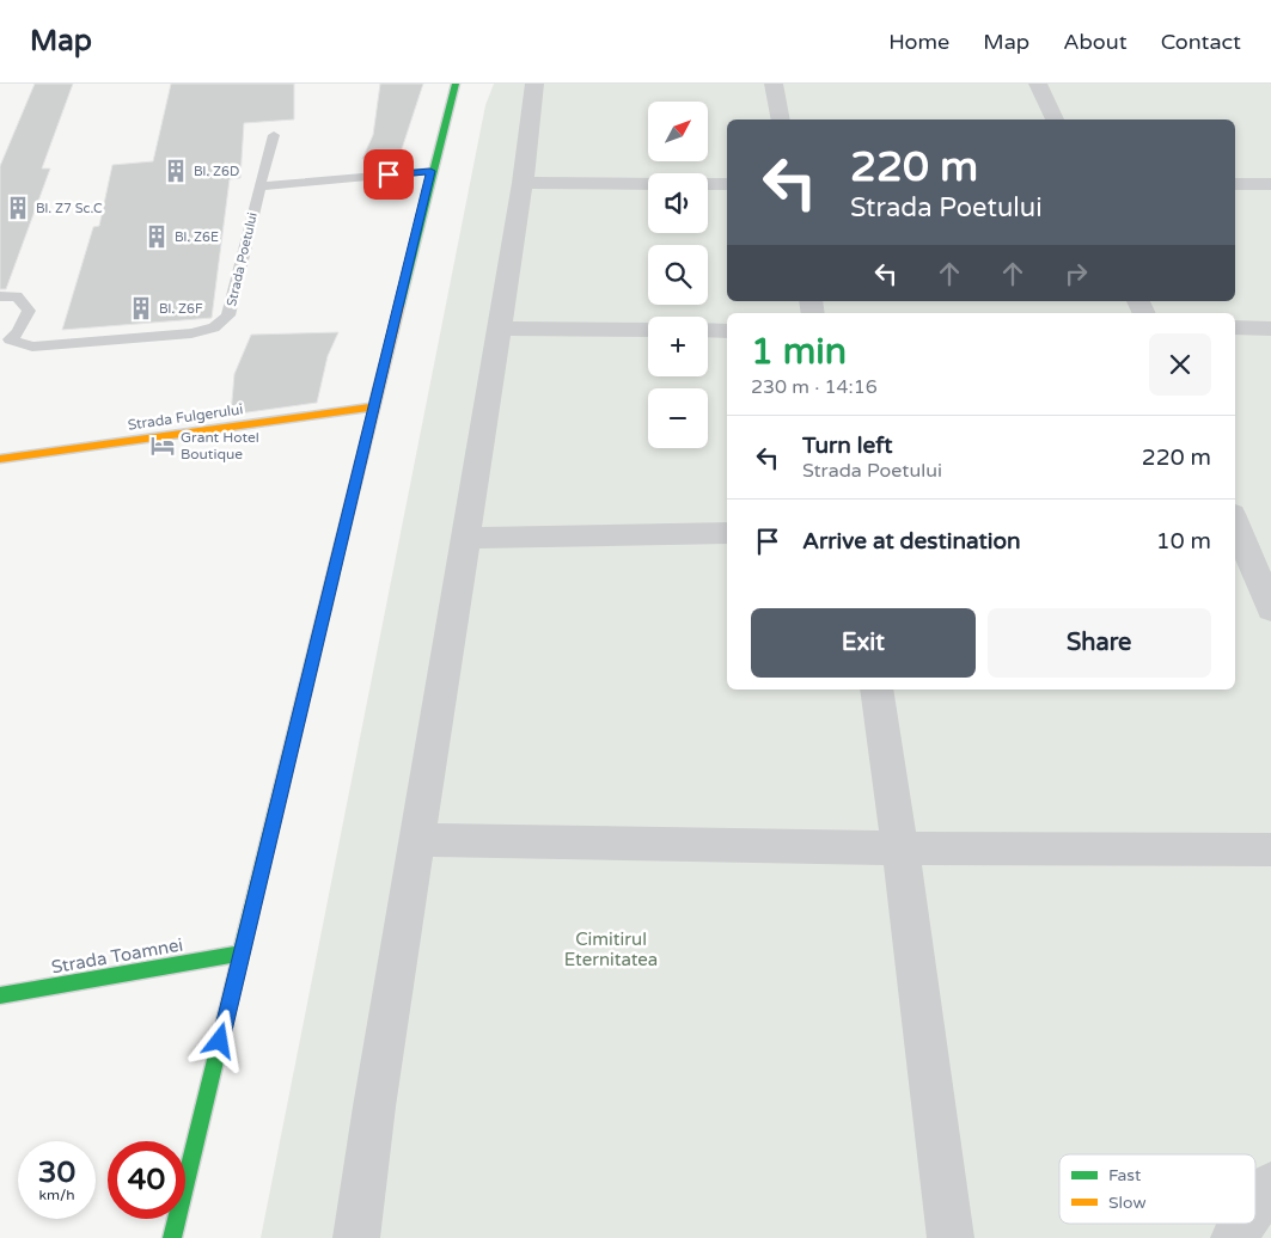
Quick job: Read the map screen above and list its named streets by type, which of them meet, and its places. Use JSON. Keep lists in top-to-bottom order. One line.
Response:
{"streets":{"street":["Strada Fulgerului","Strada Toamnei"],"lane":["Strada Poetului"]},"parks":["Cimitirul Eternitatea"],"places":{"building":["Bl. Z6D","Bl. Z7 Sc.C","Bl. Z6E","Bl. Z6F"],"hotel":["Grant Hotel Boutique"]},"legend":["Fast","Slow"],"north":"top right","page":{"header":"Map","nav":["Home","Map","About","Contact"],"map_buttons":["+","−"],"turn":["220 m","Strada Poetului"],"heading":["1 min","230 m · 14:16"],"list":[{"name":"Turn left","note":"Strada Poetului","value":"220 m"},{"name":"Arrive at destination","value":"10 m"}],"buttons":["Exit","Share"],"speed":"30 km/h","limit":"40"}}
